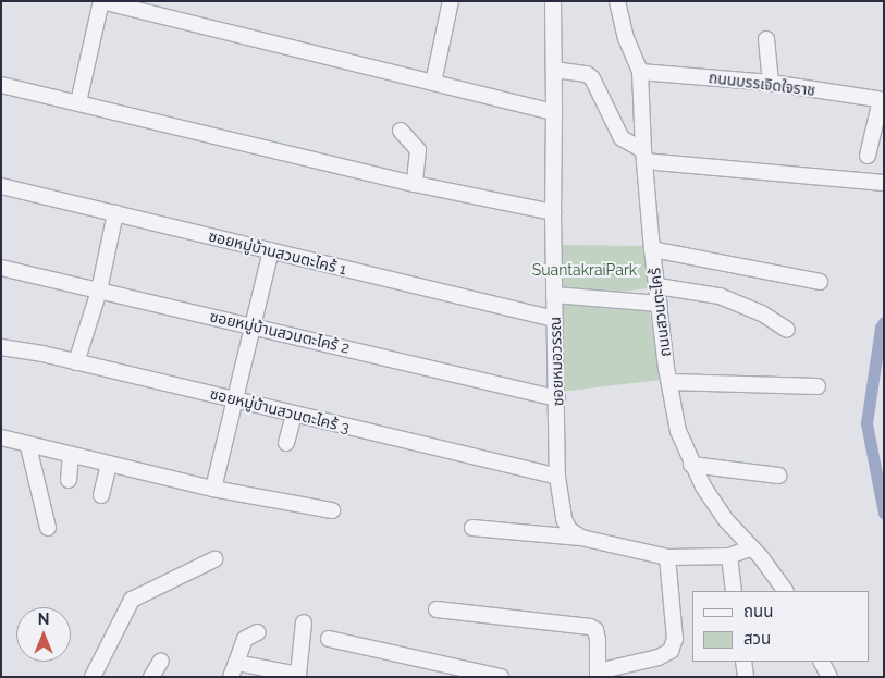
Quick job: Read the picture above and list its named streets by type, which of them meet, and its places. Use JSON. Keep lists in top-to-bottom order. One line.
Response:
{"streets":{"street":["ถนนบรรเจิดใจราช","ซอยหมู่บ้านสวนตะไคร้ 1","ถนนสวนตะไคร้","ซอยหมู่บ้านสวนตะไคร้ 2","ซอยหมอวรรณ","ซอยหมู่บ้านสวนตะไคร้ 3"]},"crossings":[["ถนนบรรเจิดใจราช","ถนนสวนตะไคร้"],["ซอยหมู่บ้านสวนตะไคร้ 1","ซอยหมอวรรณ"],["ซอยหมู่บ้านสวนตะไคร้ 2","ซอยหมอวรรณ"],["ซอยหมอวรรณ","ซอยหมู่บ้านสวนตะไคร้ 3"]],"parks":["SuantakraiPark"],"legend":["ถนน","สวน"],"north":"top"}
